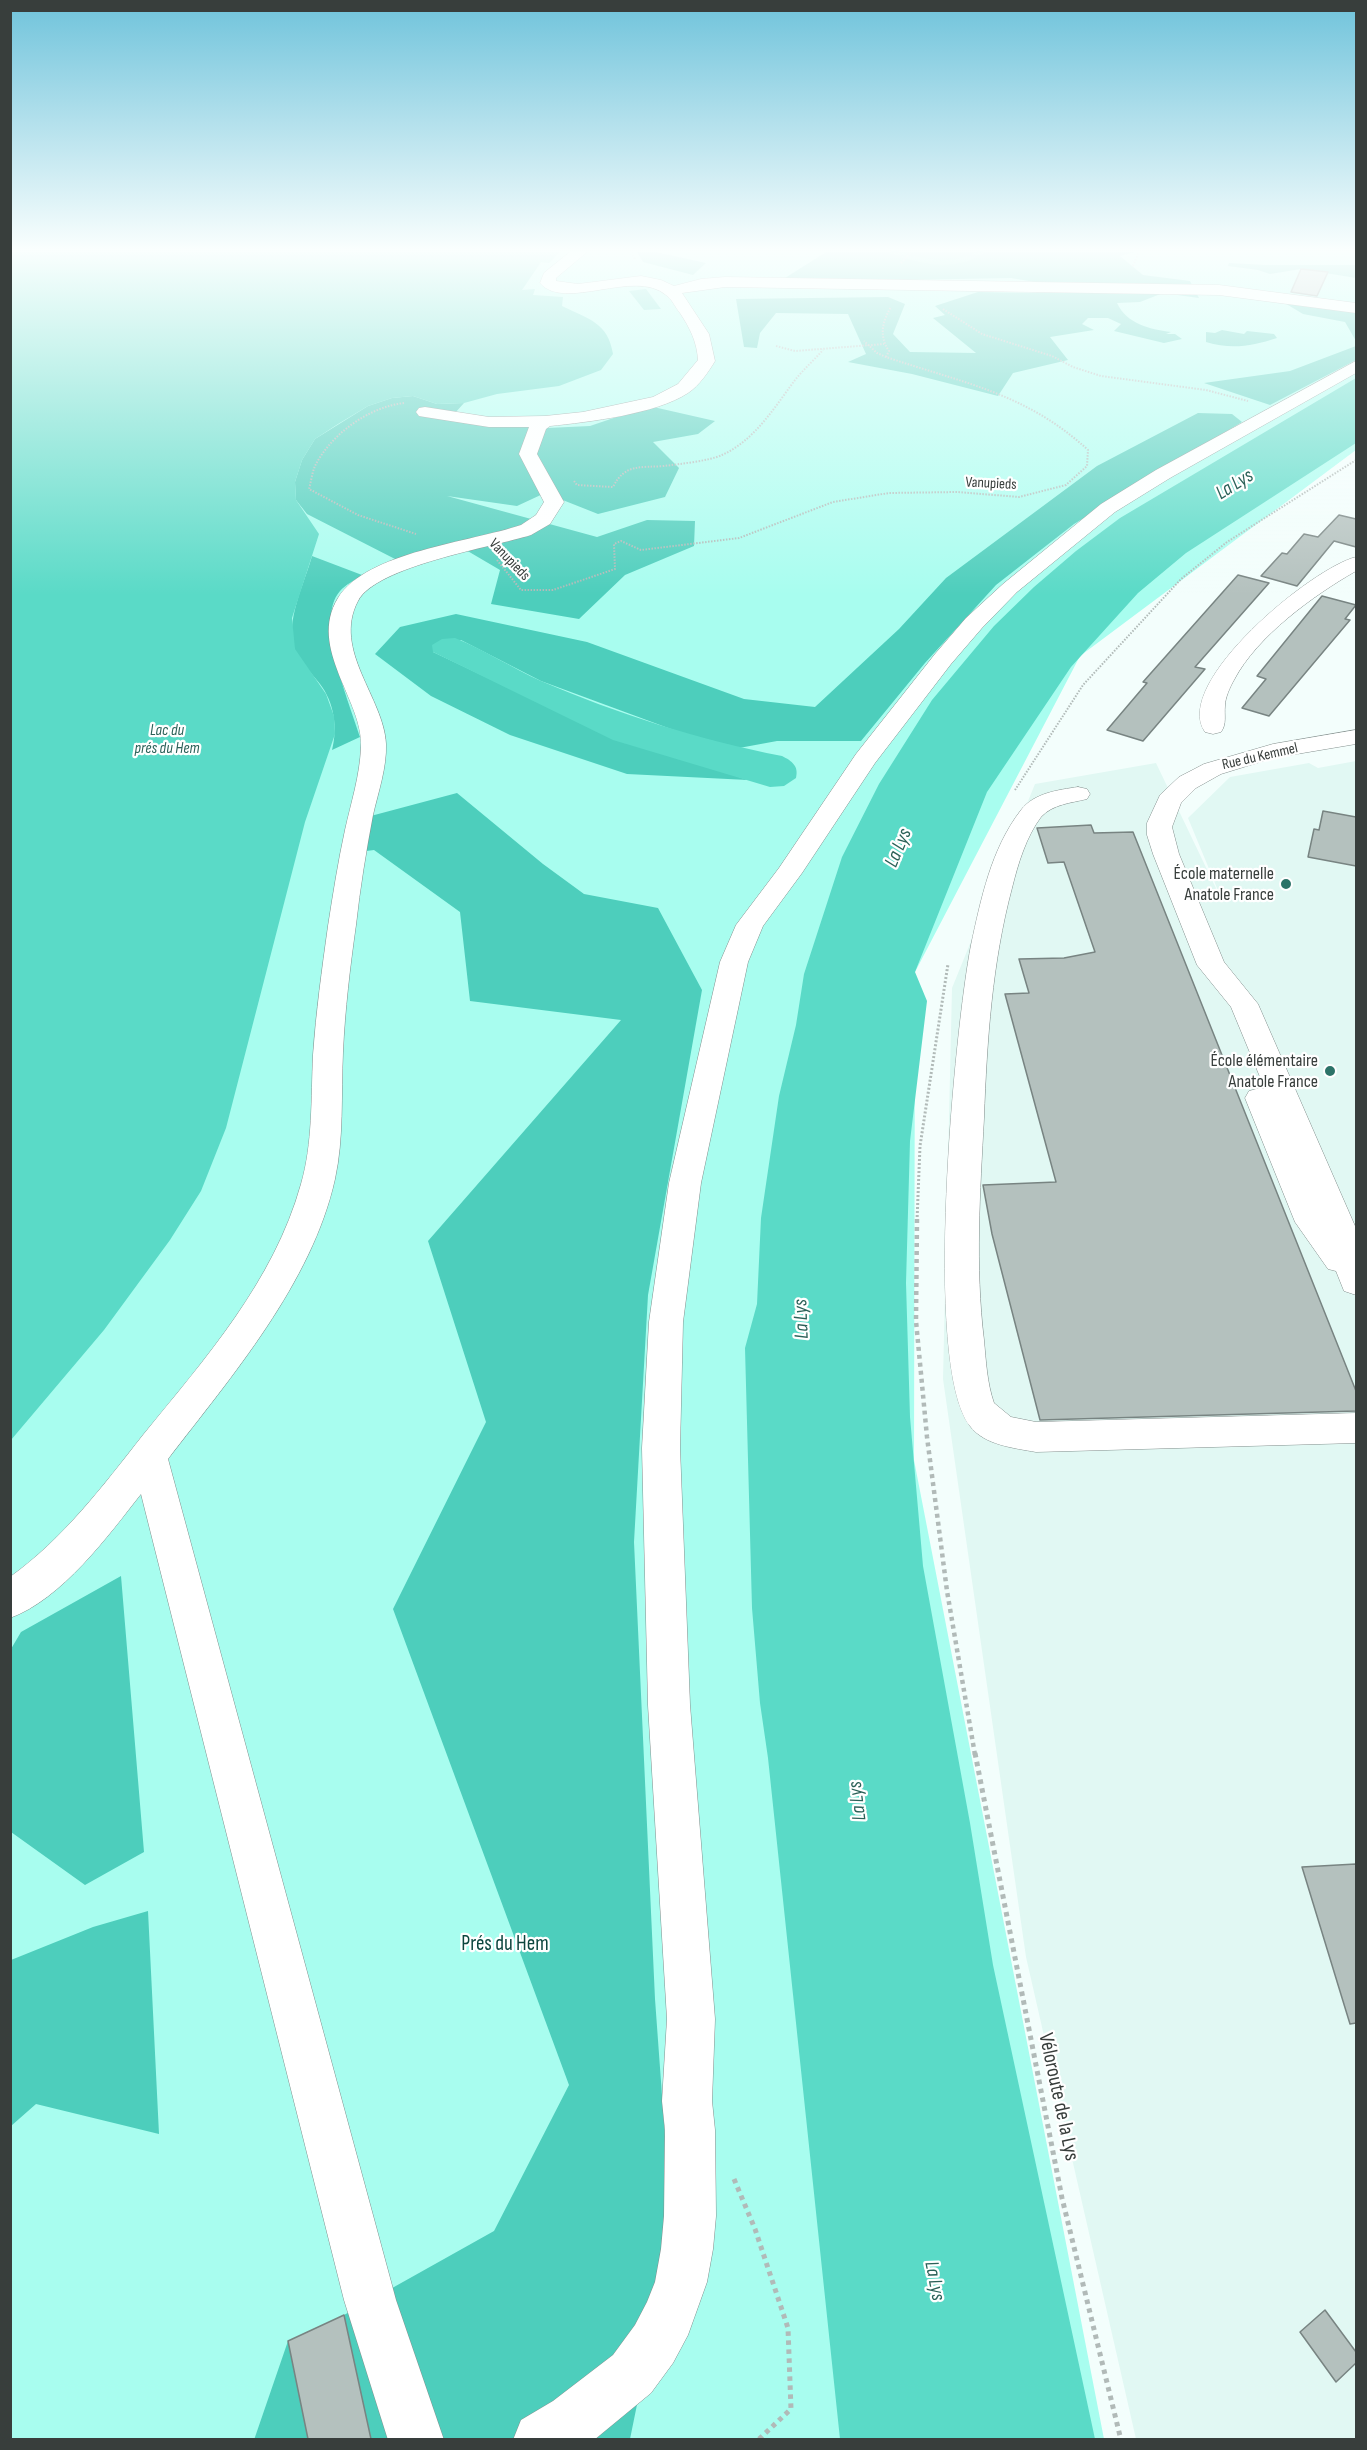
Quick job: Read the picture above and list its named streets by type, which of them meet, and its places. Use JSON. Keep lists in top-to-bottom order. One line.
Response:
{"streets":{"street":["Rue du Kemmel"],"path":["Vanupieds","Véloroute de la Lys"]},"water":["La Lys","Lac du prés du Hem"],"parks":["Prés du Hem"],"places":["École maternelle Anatole France","École élémentaire Anatole France"]}
